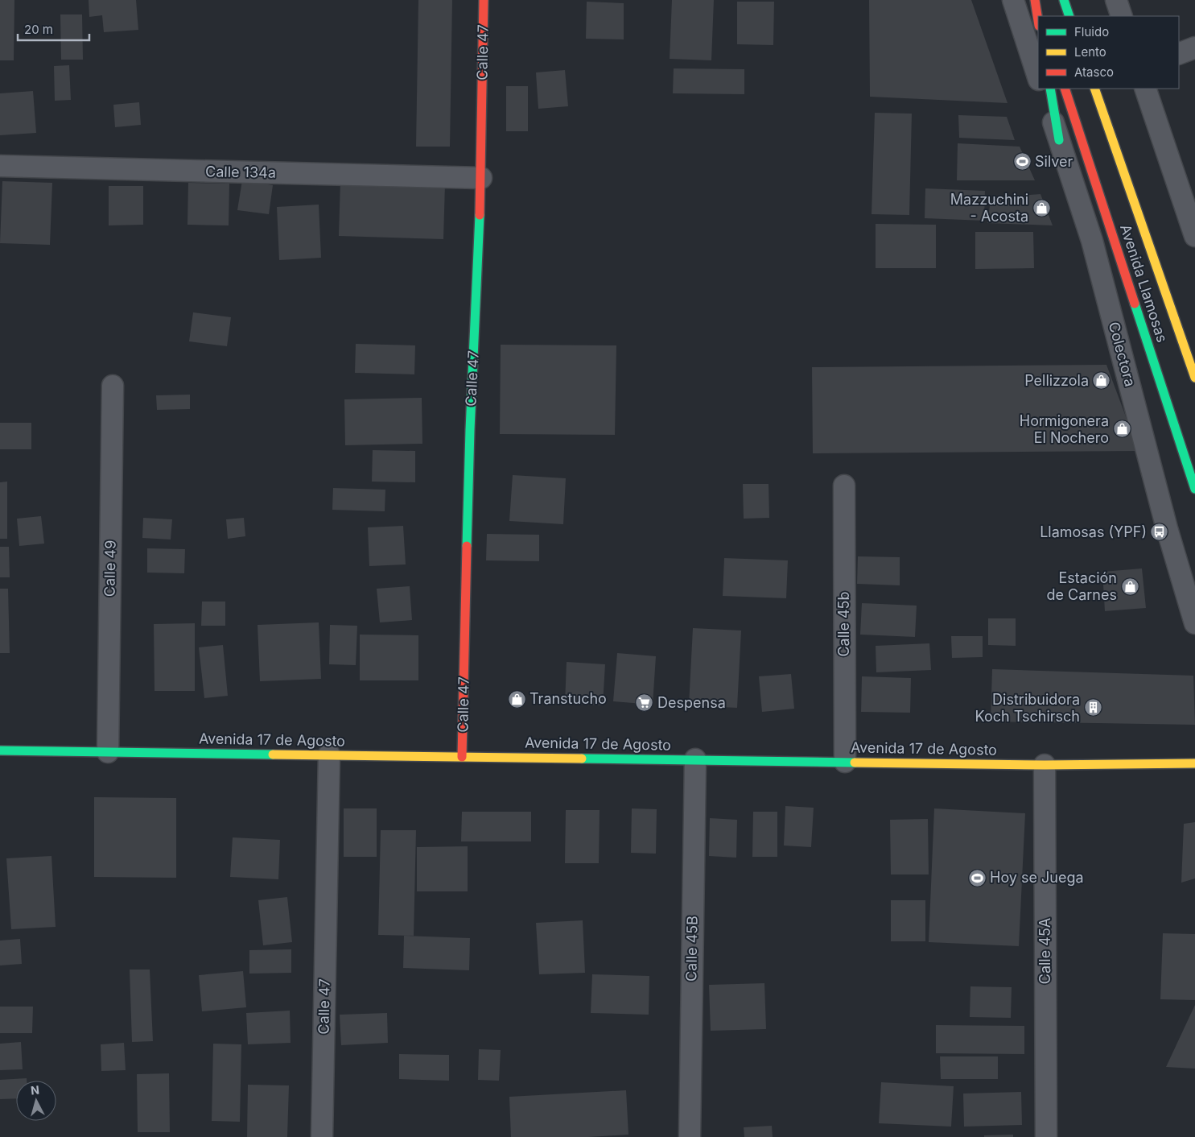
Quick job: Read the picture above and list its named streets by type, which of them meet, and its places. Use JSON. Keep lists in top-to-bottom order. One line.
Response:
{"streets":{"main road":["Calle 47","Avenida Llamosas","Avenida 17 de Agosto"],"street":["Calle 134a","Colectora","Calle 49","Calle 45b","Calle 45B","Calle 45A"]},"crossings":[["Calle 47","Calle 134a"],["Calle 47","Avenida 17 de Agosto"],["Calle 49","Avenida 17 de Agosto"],["Calle 45b","Avenida 17 de Agosto"],["Avenida 17 de Agosto","Calle 45B"],["Avenida 17 de Agosto","Calle 45A"]],"places":{"sports":["Silver","Hoy se Juega"],"shop":["Mazzuchini - Acosta","Pellizzola","Hormigonera El Nochero","Estación de Carnes","Transtucho"],"bus stop":["Llamosas (YPF)"],"supermarket":["Despensa"],"building":["Distribuidora Koch Tschirsch"]},"legend":["Fluido","Lento","Atasco"],"scale_bar":"20 m","north":"top"}
